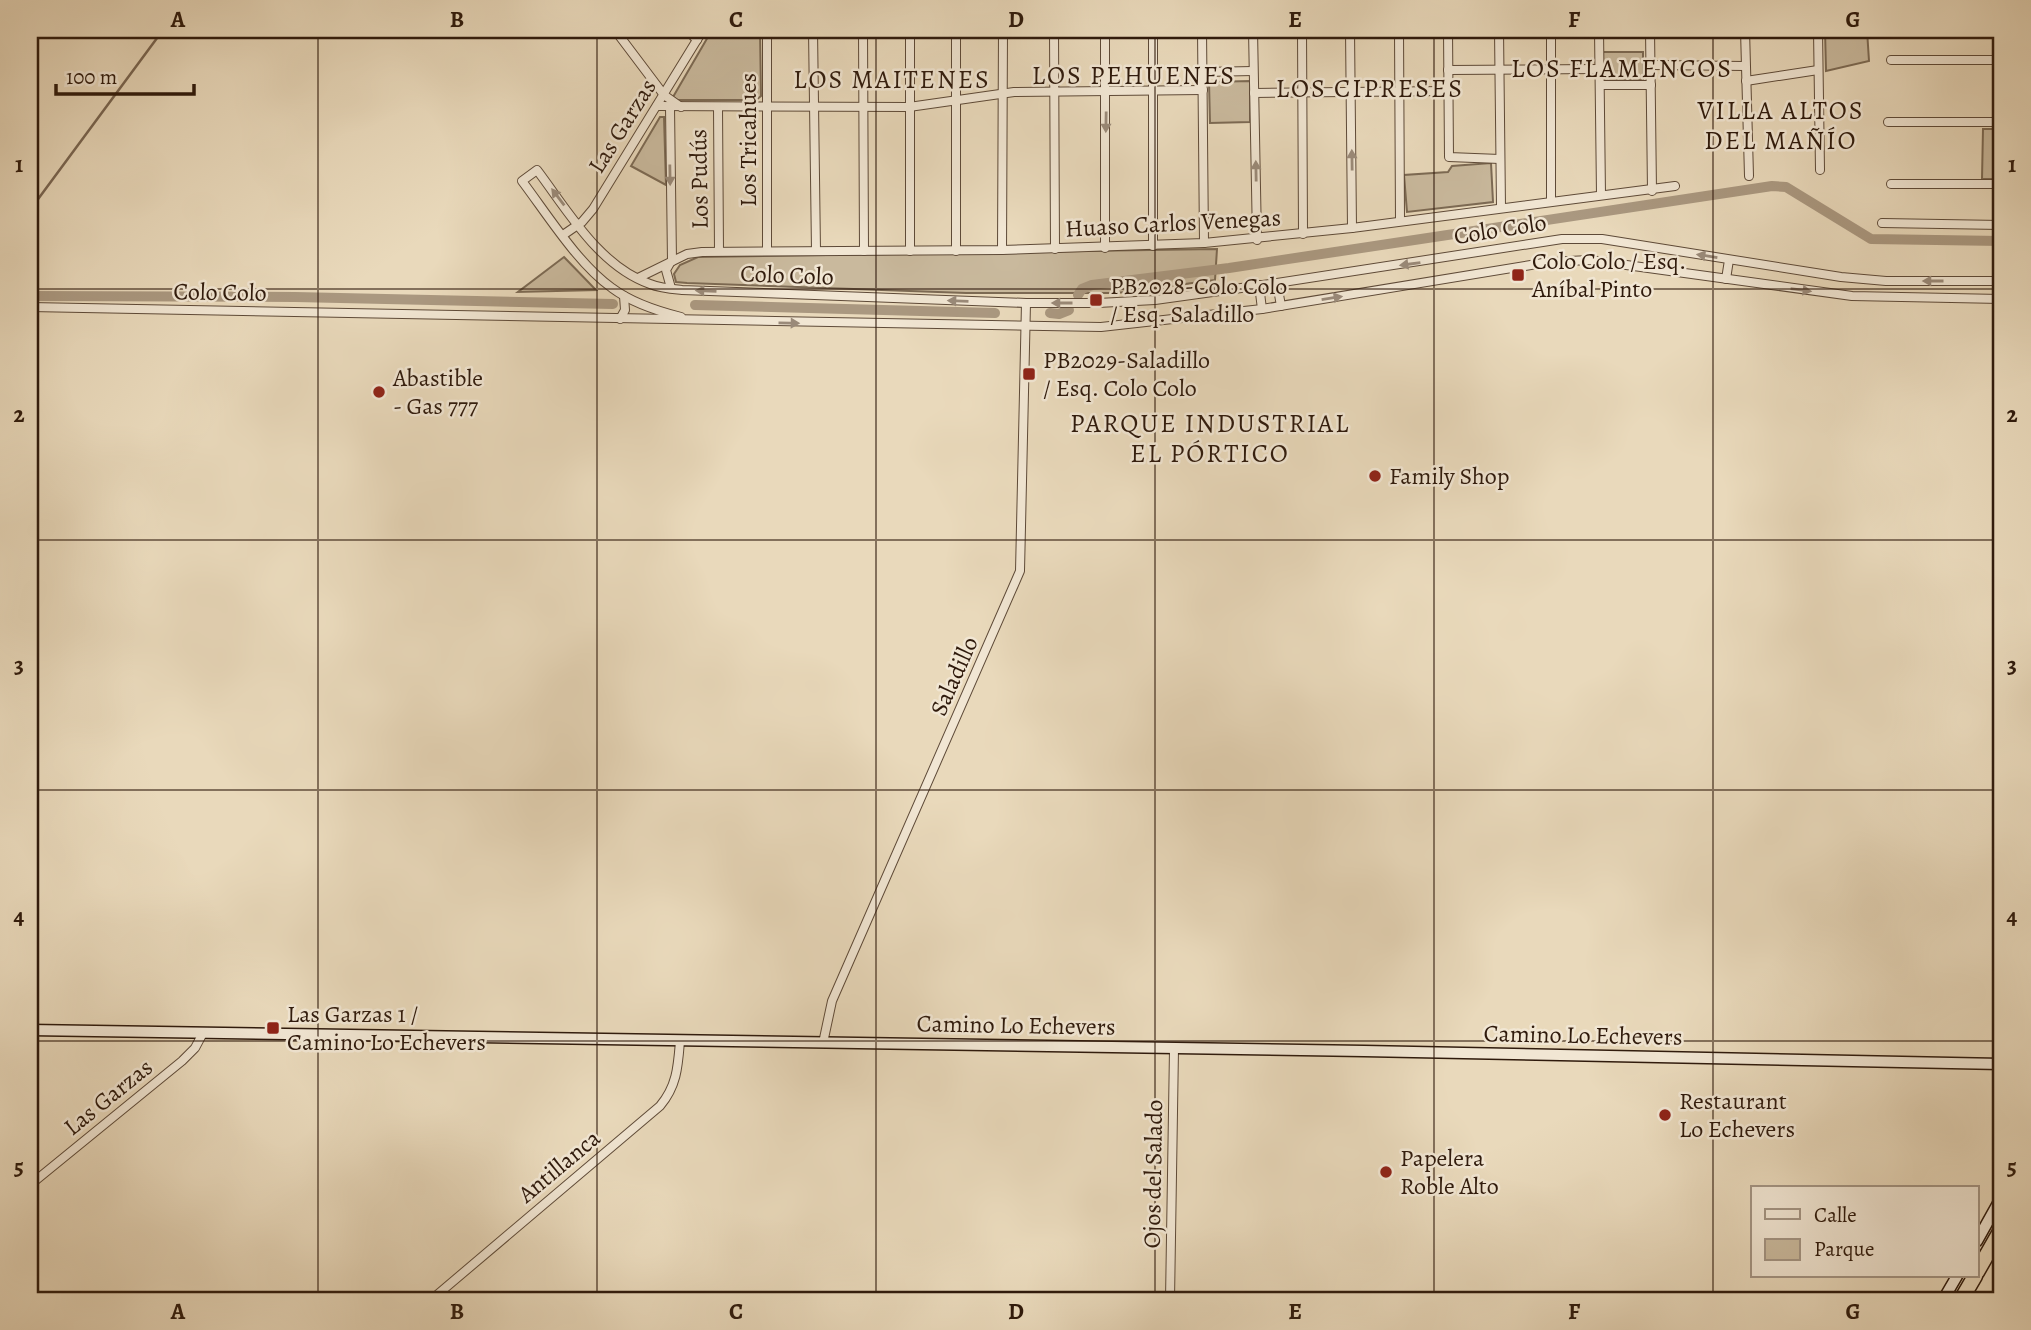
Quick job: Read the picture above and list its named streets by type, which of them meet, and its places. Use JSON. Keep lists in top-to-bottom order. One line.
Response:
{"streets":{"main road":["Camino Lo Echevers"],"street":["Las Garzas","Los Tricahues","Los Pudús","Huaso Carlos Venegas","Colo Colo","Saladillo","Antillanca","Ojos del Salado"]},"crossings":[["Las Garzas","Colo Colo"],["Las Garzas","Camino Lo Echevers"],["Los Tricahues","Huaso Carlos Venegas"],["Los Pudús","Huaso Carlos Venegas"],["Huaso Carlos Venegas","Colo Colo"],["Colo Colo","Saladillo"],["Saladillo","Camino Lo Echevers"],["Camino Lo Echevers","Antillanca"],["Camino Lo Echevers","Ojos del Salado"]],"districts":["LOS FLAMENCOS","LOS PEHUENES","LOS MAITENES","LOS CIPRESES","VILLA ALTOS DEL MAÑÍO","PARQUE INDUSTRIAL EL PÓRTICO"],"places":{"transit":["Colo Colo / Esq. Aníbal Pinto","PB2028-Colo Colo / Esq. Saladillo","PB2029-Saladillo / Esq. Colo Colo","Las Garzas 1 / Camino Lo Echevers"],"other":["Abastible - Gas 777","Family Shop","Restaurant Lo Echevers","Papelera Roble Alto"]},"legend":["Calle","Parque"],"scale_bar":"100 m","grid":{"columns":["A","B","C","D","E","F","G"],"rows":["1","2","3","4","5"]}}
